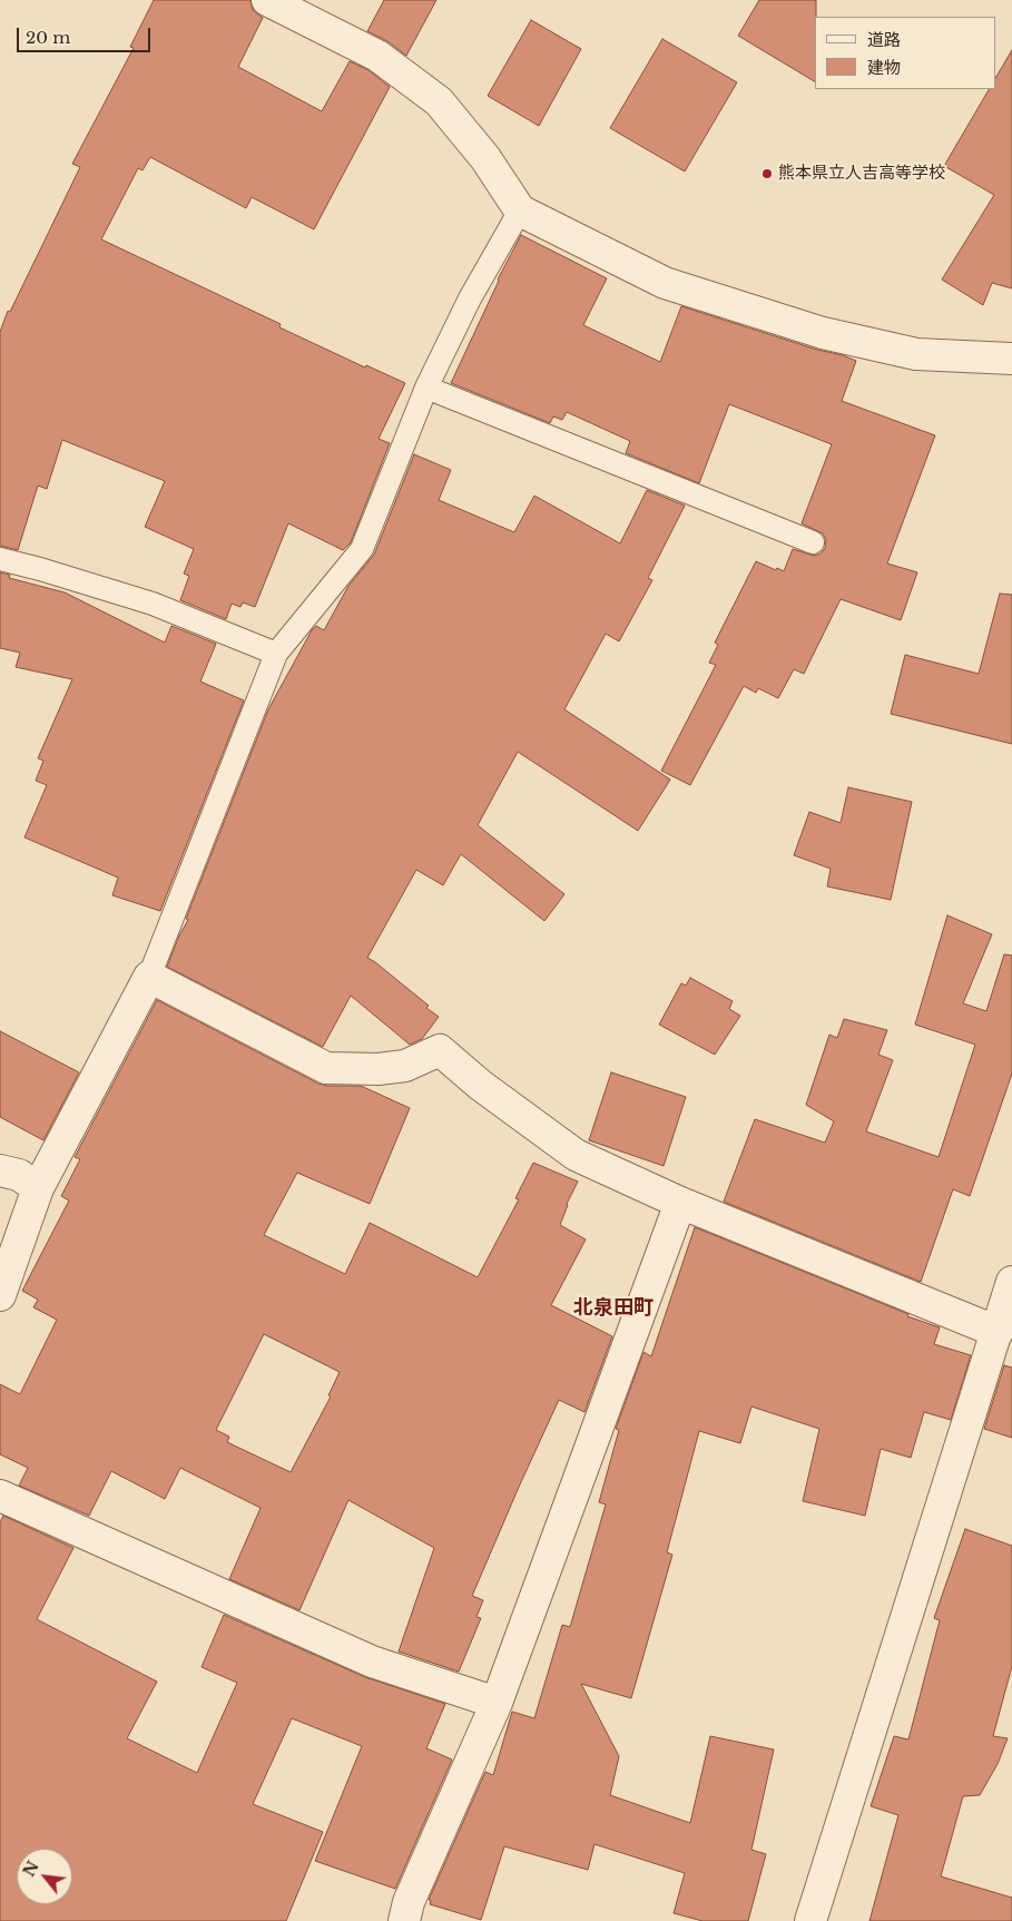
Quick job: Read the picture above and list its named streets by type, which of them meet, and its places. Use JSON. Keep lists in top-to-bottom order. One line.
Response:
{"districts":["北泉田町"],"places":["熊本県立人吉高等学校"],"legend":["道路","建物"],"scale_bar":"20 m","north":"top left"}
